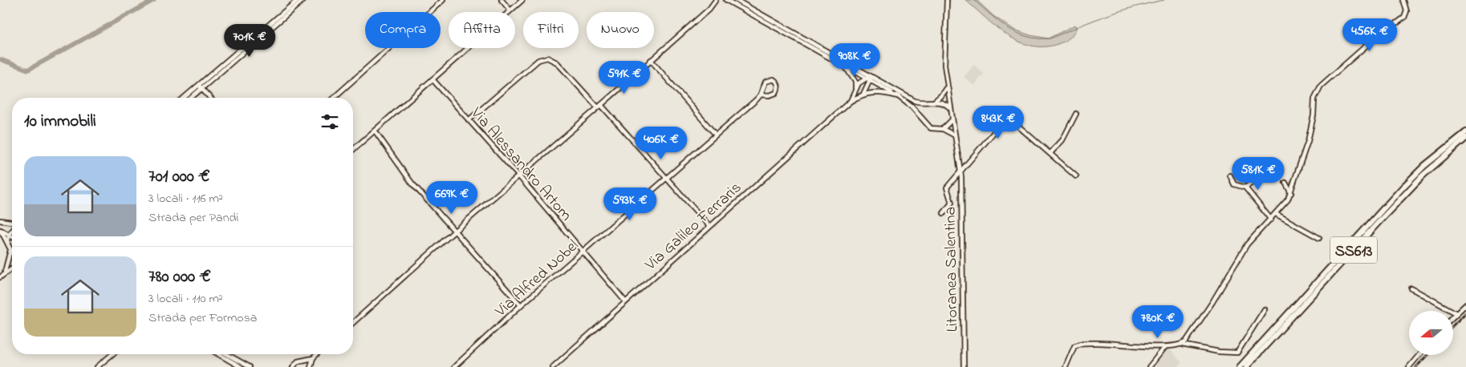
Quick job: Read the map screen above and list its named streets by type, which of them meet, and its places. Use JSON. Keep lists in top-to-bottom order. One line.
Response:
{"streets":{"highway":["SS613"],"street":["Via Alessandro Artom","Via Galileo Ferraris","Litoranea Salentina","Via Alfred Nobel"]},"crossings":[["Via Alessandro Artom","Via Galileo Ferraris"],["Via Alessandro Artom","Via Alfred Nobel"]],"north":"left","page":{"chip":["Compra","Affitta","Filtri","Nuovo"],"price":["456K €","701K €","908K €","591K €","843K €","406K €","581K €","669K €","593K €","780K €"],"heading":"10 immobili","list":[{"name":"701 000 €","note":"3 locali · 116 m² · Strada per Pandi"},{"name":"780 000 €","note":"3 locali · 110 m² · Strada per Formosa"}]}}
